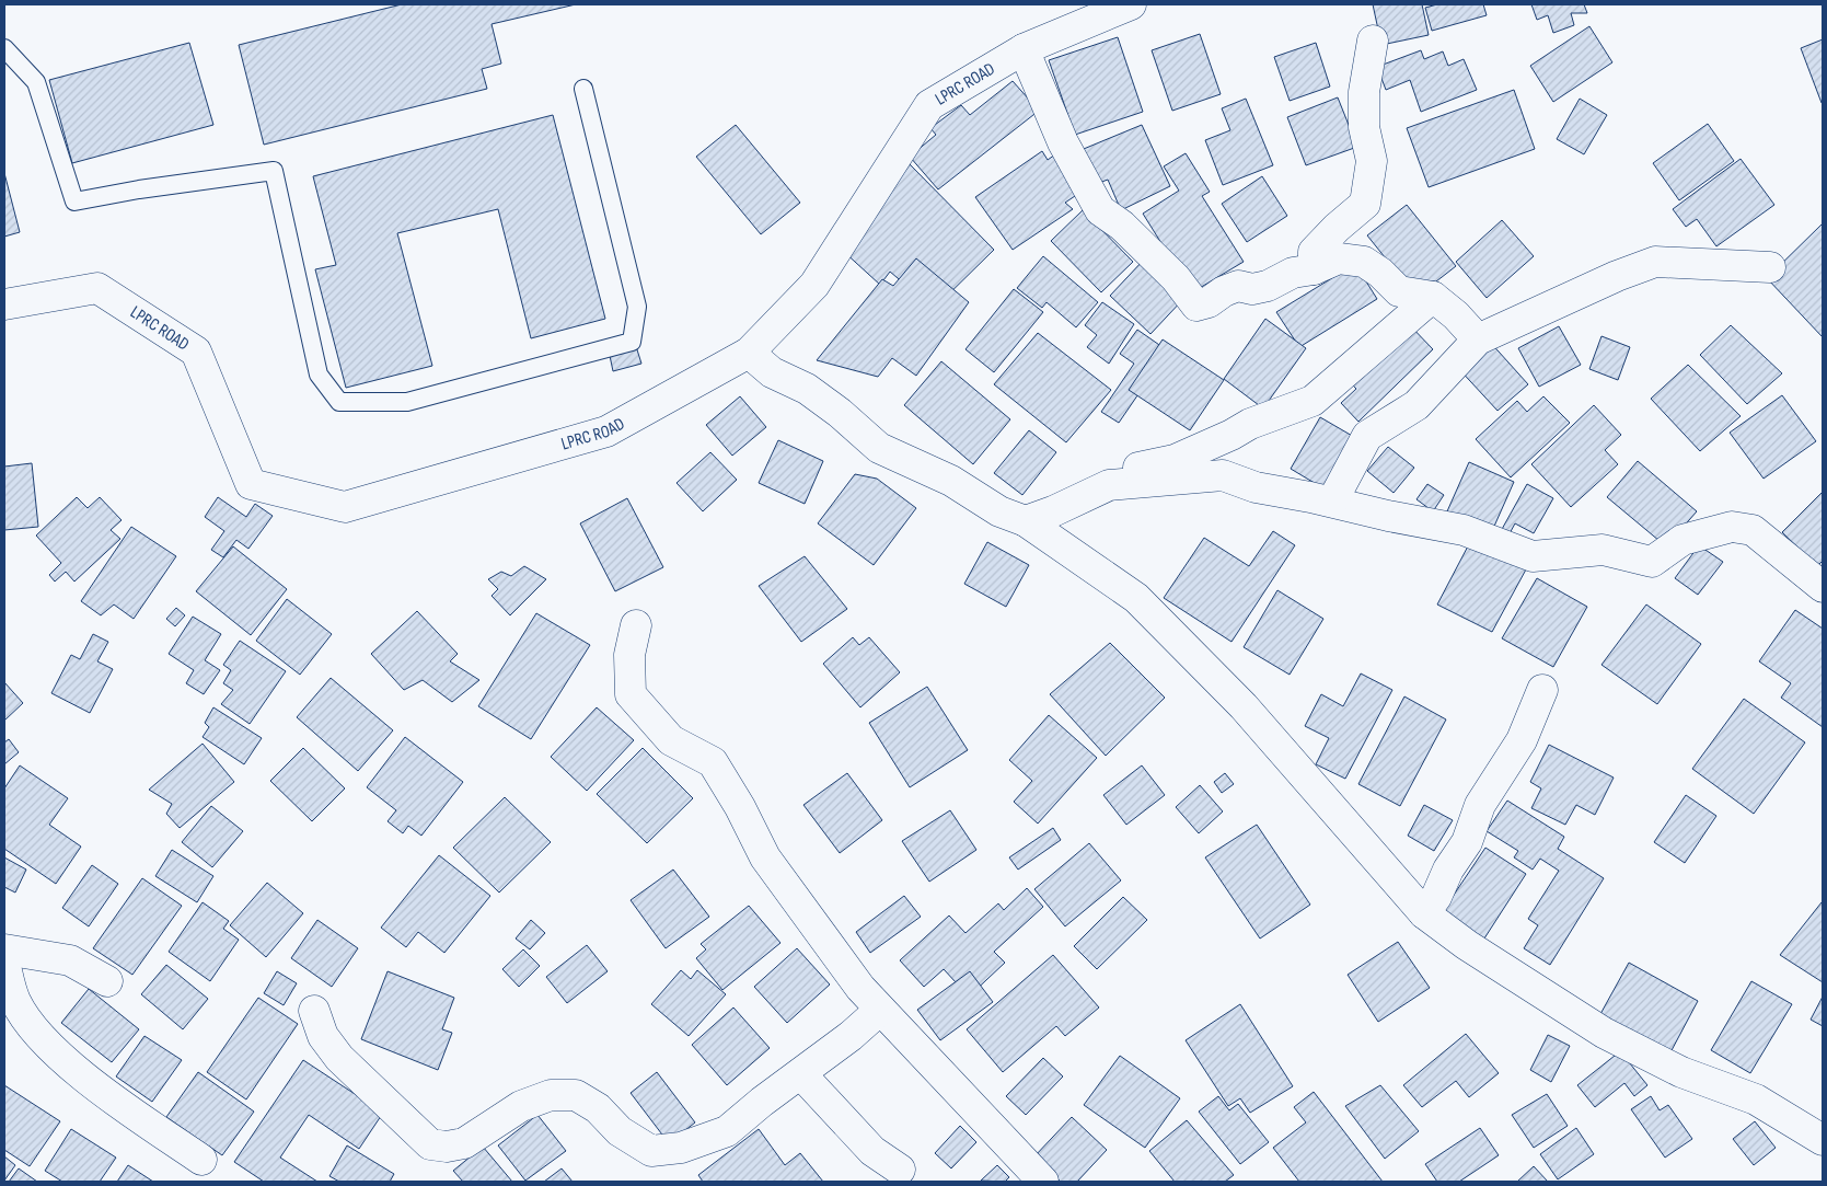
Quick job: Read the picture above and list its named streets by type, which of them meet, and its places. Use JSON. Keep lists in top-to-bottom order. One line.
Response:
{"streets":{"street":["LPRC ROAD"]}}
